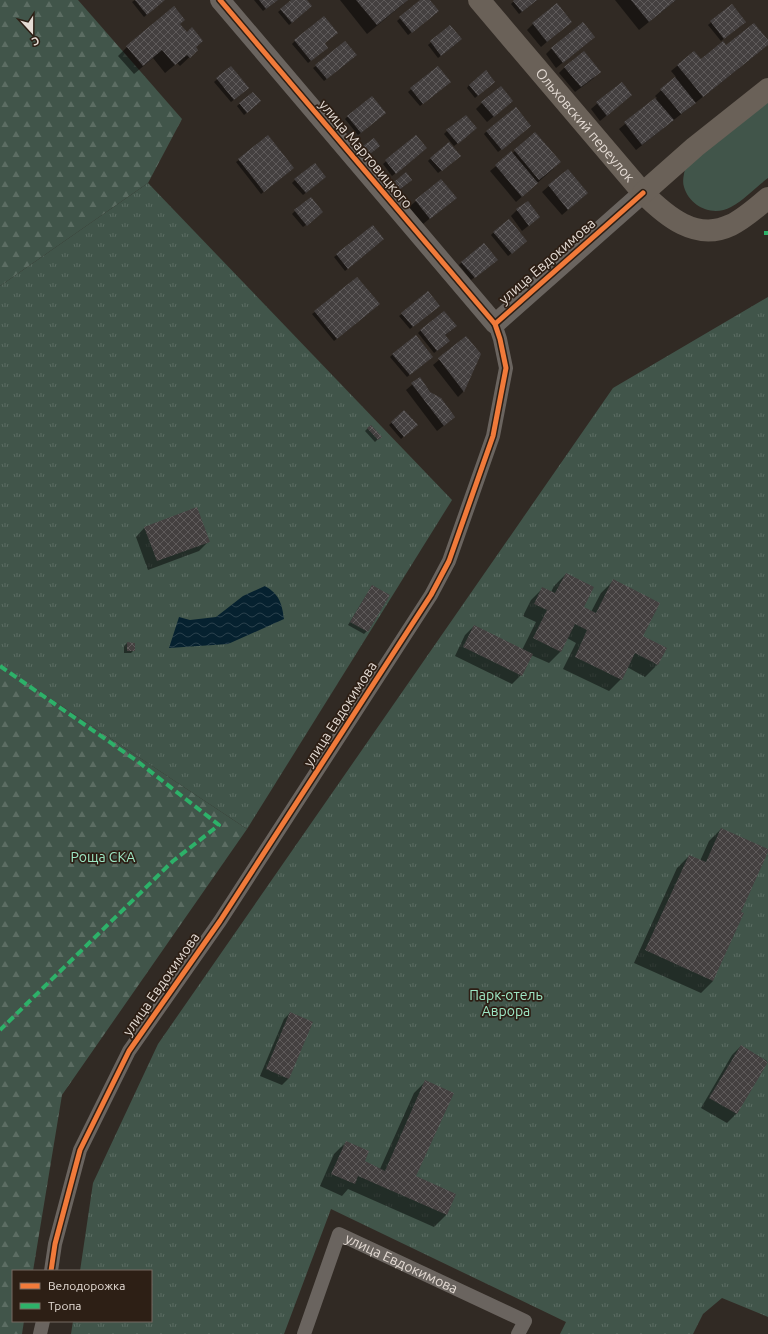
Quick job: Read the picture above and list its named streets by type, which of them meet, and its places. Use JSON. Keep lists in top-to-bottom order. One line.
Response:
{"streets":{"main road":["Ольховский переулок","улица Евдокимова"],"street":["улица Мартовицкого"]},"crossings":[["Ольховский переулок","улица Евдокимова"],["улица Мартовицкого","улица Евдокимова"]],"parks":["Роща СКА","Парк-отель Аврора"],"legend":["Велодорожка","Тропа"],"north":"bottom"}
